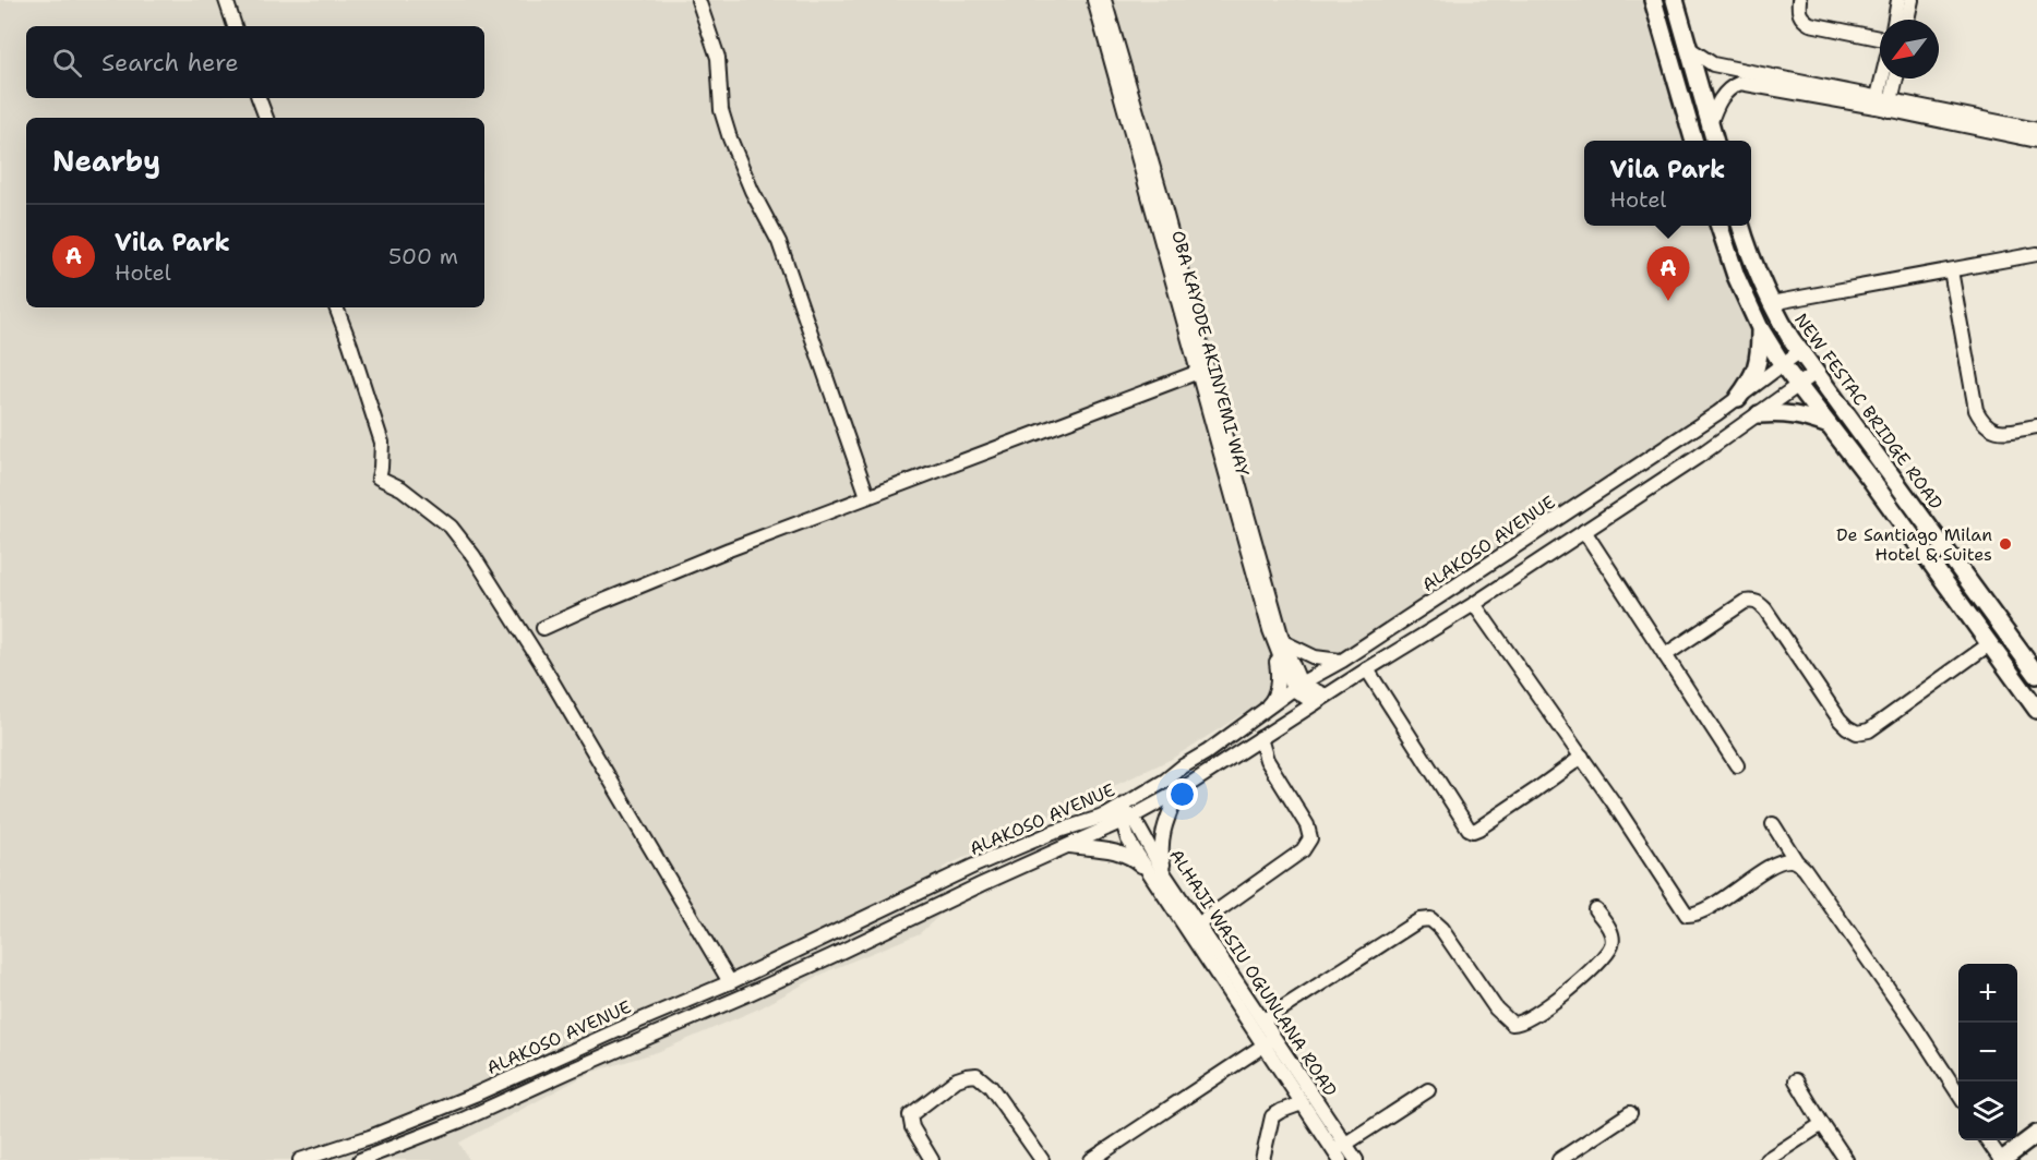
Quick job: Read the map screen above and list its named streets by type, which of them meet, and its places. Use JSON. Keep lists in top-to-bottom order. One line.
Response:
{"streets":{"main road":["NEW FESTAC BRIDGE ROAD"],"street":["OBA KAYODE AKINYEMI WAY","ALAKOSO AVENUE","ALHAJI WASIU OGUNLANA ROAD"]},"crossings":[["OBA KAYODE AKINYEMI WAY","ALAKOSO AVENUE"],["NEW FESTAC BRIDGE ROAD","ALAKOSO AVENUE"],["ALAKOSO AVENUE","ALHAJI WASIU OGUNLANA ROAD"]],"places":["De Santiago Milan Hotel & Suites"],"north":"bottom left","page":{"search":"Search here","heading":"Nearby","popup":["Vila Park","Hotel"],"list":[{"mark":"A","name":"Vila Park","note":"Hotel","value":"500 m"}],"pins":"A","map_buttons":["+","−"]}}
